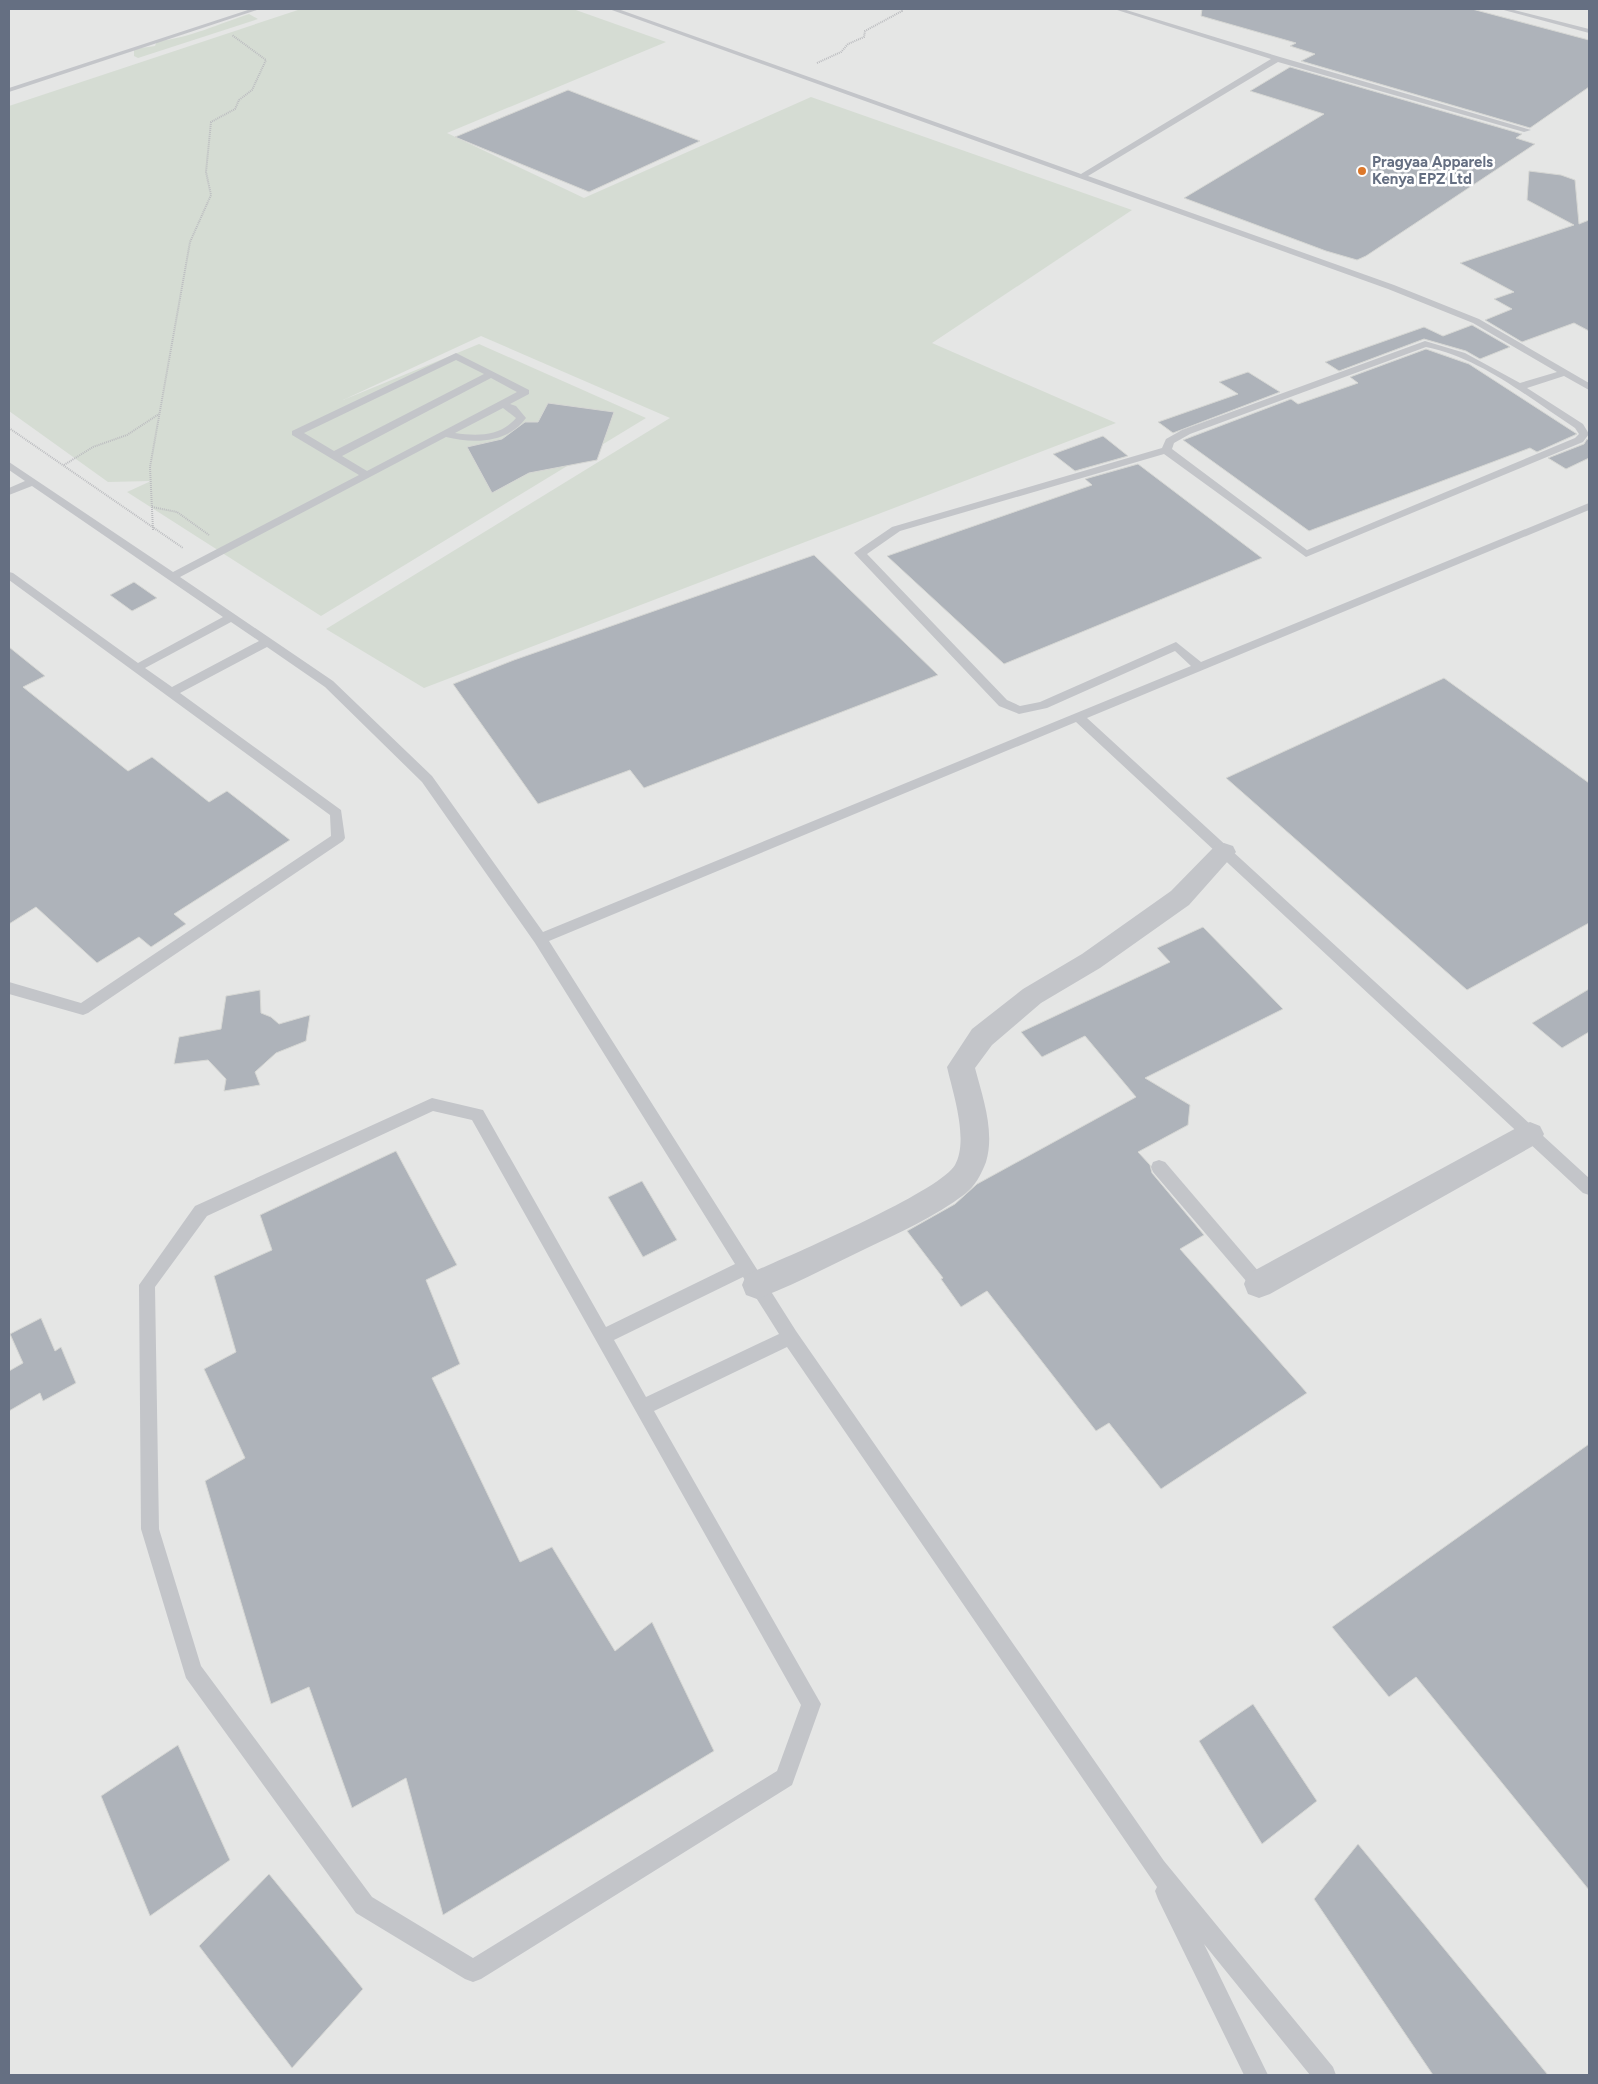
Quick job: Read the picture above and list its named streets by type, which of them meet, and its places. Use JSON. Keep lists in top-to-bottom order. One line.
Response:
{"places":["Pragyaa Apparels Kenya EPZ Ltd"]}
